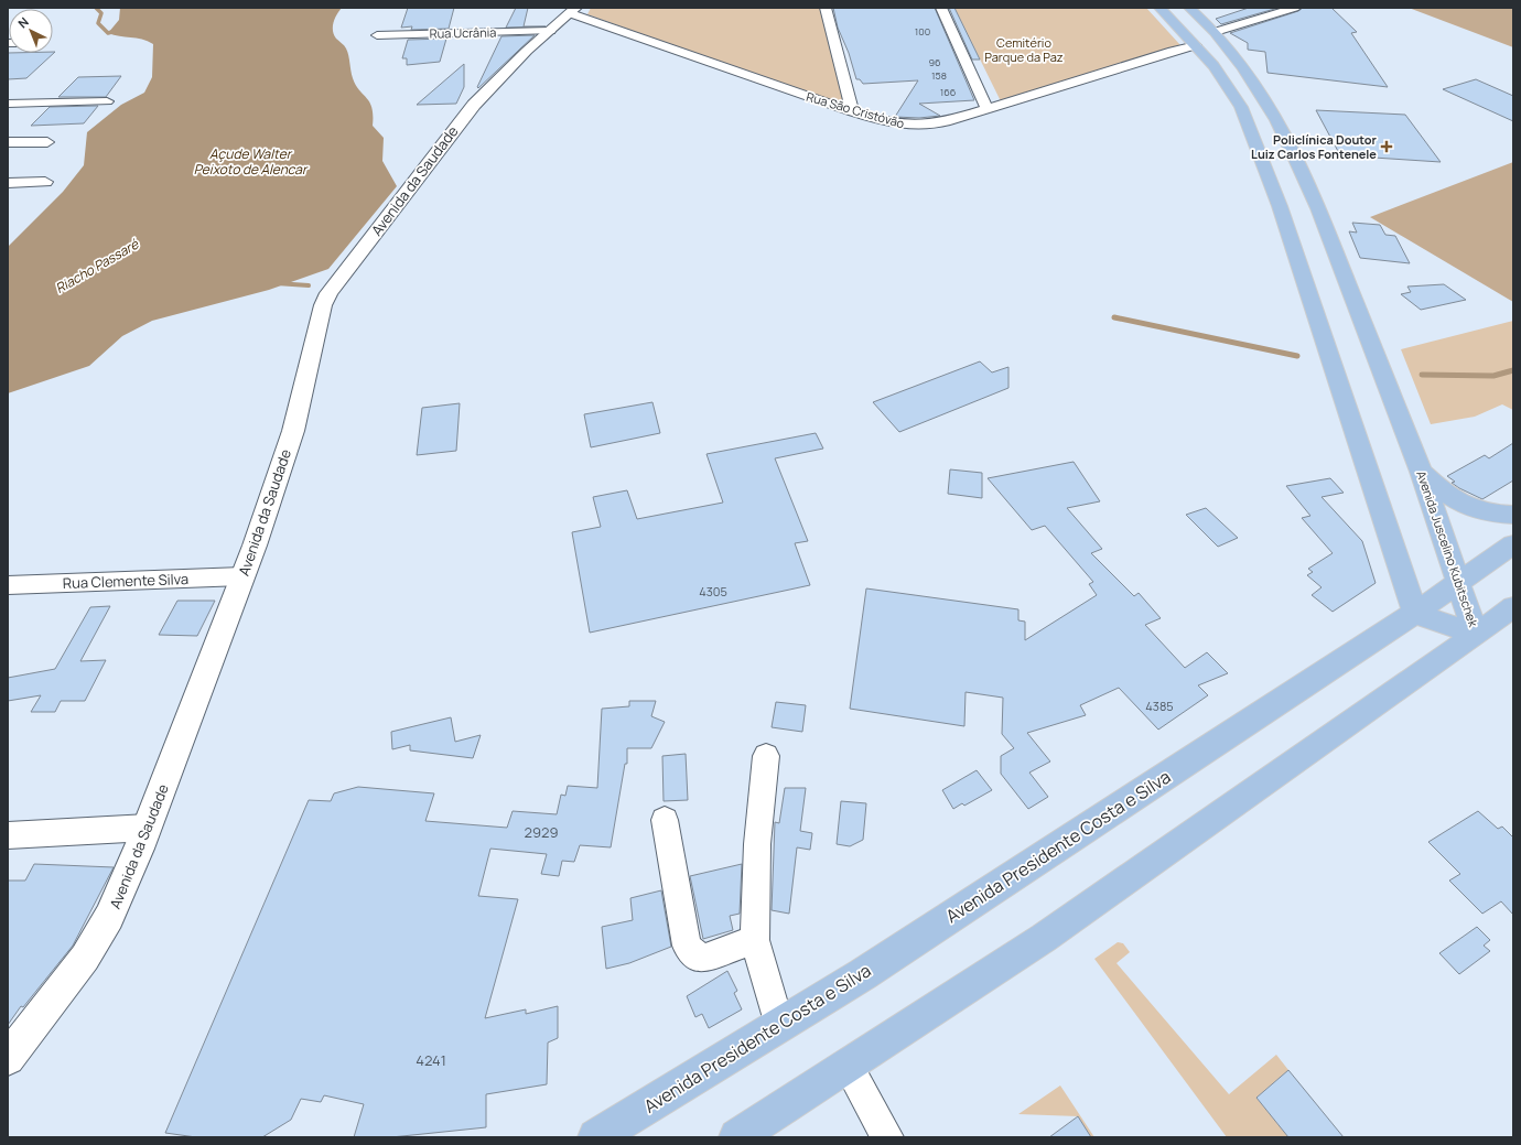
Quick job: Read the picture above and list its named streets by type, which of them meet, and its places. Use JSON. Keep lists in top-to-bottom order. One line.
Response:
{"streets":{"main road":["Avenida Juscelino Kubitschek","Avenida Presidente Costa e Silva"],"street":["Rua Ucrânia","Rua São Cristóvão","Avenida da Saudade","Rua Clemente Silva"]},"crossings":[["Rua Ucrânia","Avenida da Saudade"],["Rua São Cristóvão","Avenida da Saudade"],["Avenida da Saudade","Rua Clemente Silva"],["Avenida Juscelino Kubitschek","Avenida Presidente Costa e Silva"]],"water":["Açude Walter Peixoto de Alencar","Riacho Passaré"],"parks":["Cemitério Parque da Paz"],"places":{"health":["Policlínica Doutor Luiz Carlos Fontenele"]},"house_numbers":["100","96","158","166","4305","4385","2929","4241"],"north":"top left"}
